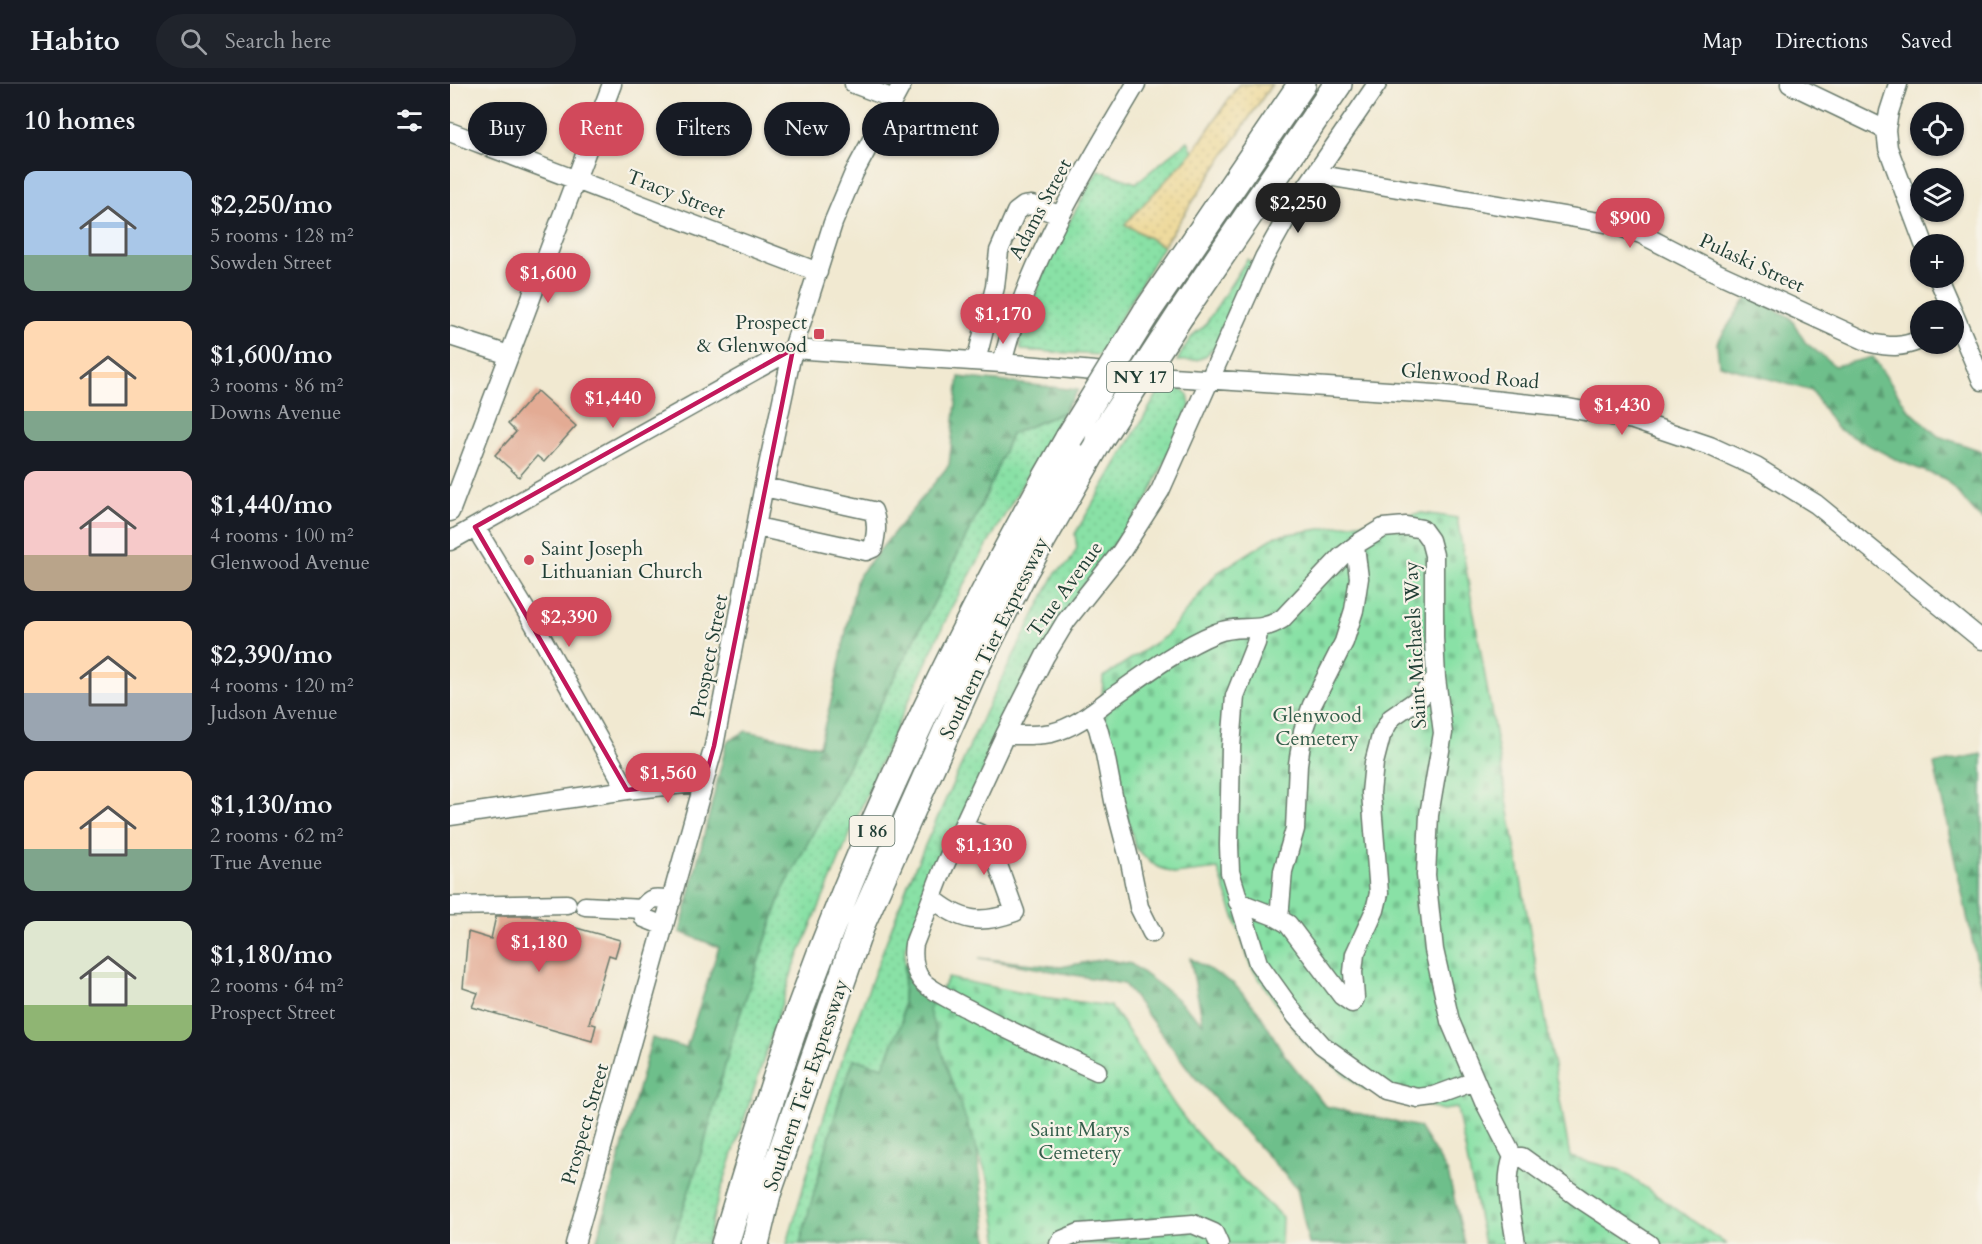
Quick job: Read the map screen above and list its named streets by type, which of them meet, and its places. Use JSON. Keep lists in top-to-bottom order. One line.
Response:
{"streets":{"highway":["NY 17","Southern Tier Expressway","I 86"],"street":["Tracy Street","Adams Street","Pulaski Street","Glenwood Road","True Avenue","Saint Michaels Way","Prospect Street"]},"crossings":[["Tracy Street","Prospect Street"],["Adams Street","Glenwood Road"],["Pulaski Street","True Avenue"],["Glenwood Road","True Avenue"],["Glenwood Road","Prospect Street"],["True Avenue","Saint Michaels Way"]],"parks":["Glenwood Cemetery","Saint Marys Cemetery"],"places":{"transit":["Prospect & Glenwood"],"other":["Saint Joseph Lithuanian Church"]},"page":{"header":"Habito","search":"Search here","nav":["Map","Directions","Saved"],"heading":"10 homes","map_buttons":["+","−"],"chip":["Buy","Rent","Filters","New","Apartment"],"list":[{"name":"$2,250/mo","note":"5 rooms · 128 m² · Sowden Street"},{"name":"$1,600/mo","note":"3 rooms · 86 m² · Downs Avenue"},{"name":"$1,440/mo","note":"4 rooms · 100 m² · Glenwood Avenue"},{"name":"$2,390/mo","note":"4 rooms · 120 m² · Judson Avenue"},{"name":"$1,130/mo","note":"2 rooms · 62 m² · True Avenue"},{"name":"$1,180/mo","note":"2 rooms · 64 m² · Prospect Street"}],"price":["$2,250","$900","$1,600","$1,170","$1,440","$1,430","$2,390","$1,560","$1,130","$1,180"]}}
